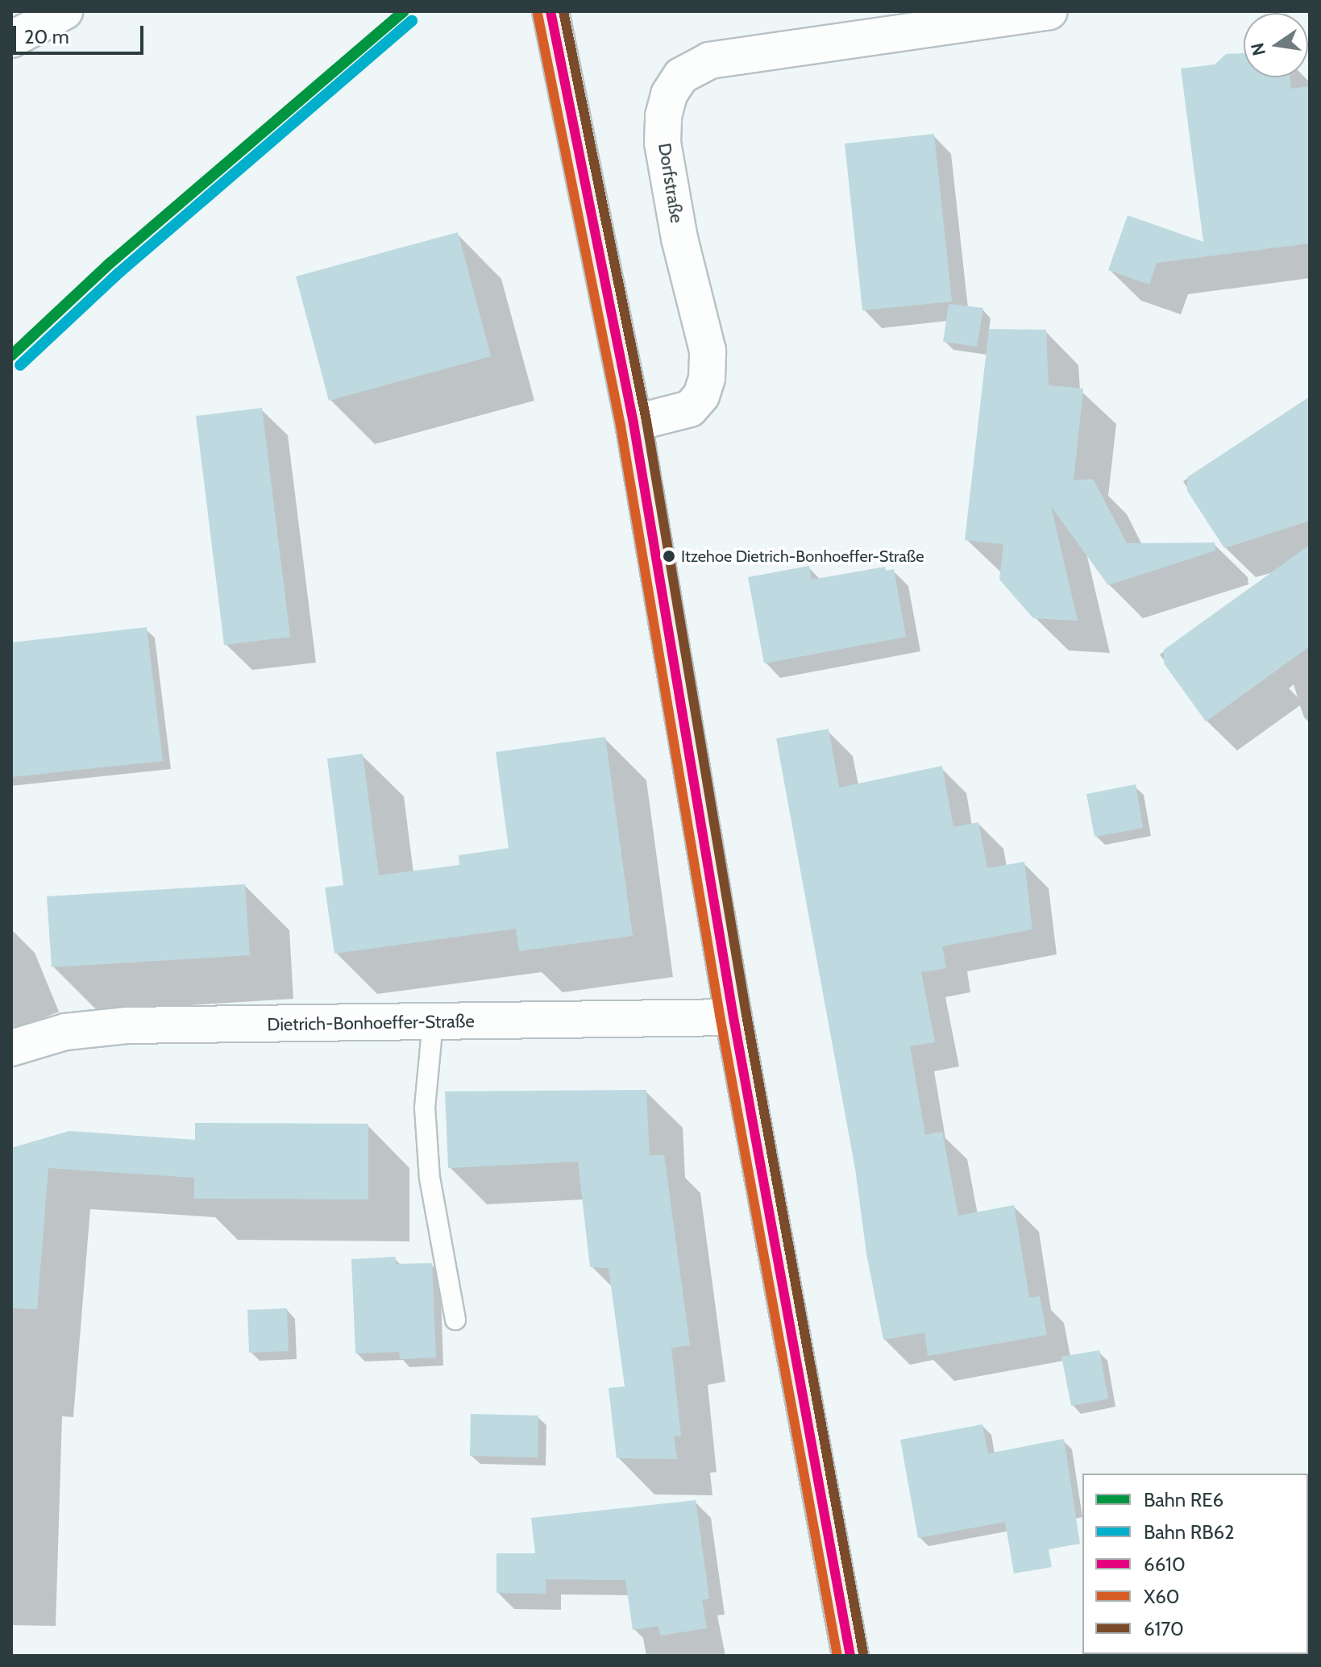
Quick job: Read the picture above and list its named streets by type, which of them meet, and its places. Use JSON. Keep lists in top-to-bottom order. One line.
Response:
{"streets":{"street":["Dorfstraße","Dietrich-Bonhoeffer-Straße"]},"places":["Itzehoe Dietrich-Bonhoeffer-Straße"],"lines":["rail line RE6","transit line 6610","transit line 6170","transit line X60","rail line RB62"],"legend":["Bahn RE6","Bahn RB62","6610","X60","6170"],"scale_bar":"20 m","north":"left"}
